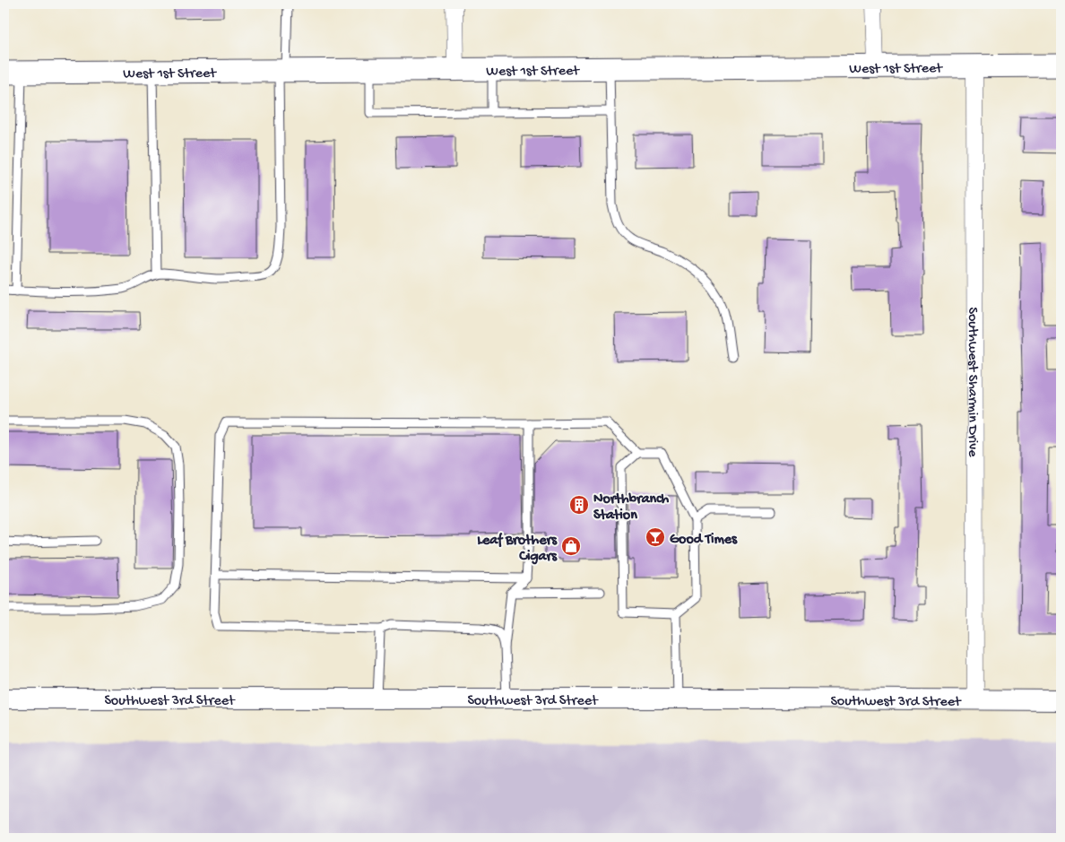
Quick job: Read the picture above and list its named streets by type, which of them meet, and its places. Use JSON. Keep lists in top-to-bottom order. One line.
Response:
{"streets":{"main road":["West 1st Street"],"street":["Southwest Sharmin Drive","Southwest 3rd Street"]},"crossings":[["West 1st Street","Southwest Sharmin Drive"],["Southwest Sharmin Drive","Southwest 3rd Street"]],"places":{"building":["Northbranch Station"],"bar":["Good Times"],"shop":["Leaf Brothers Cigars"]}}
